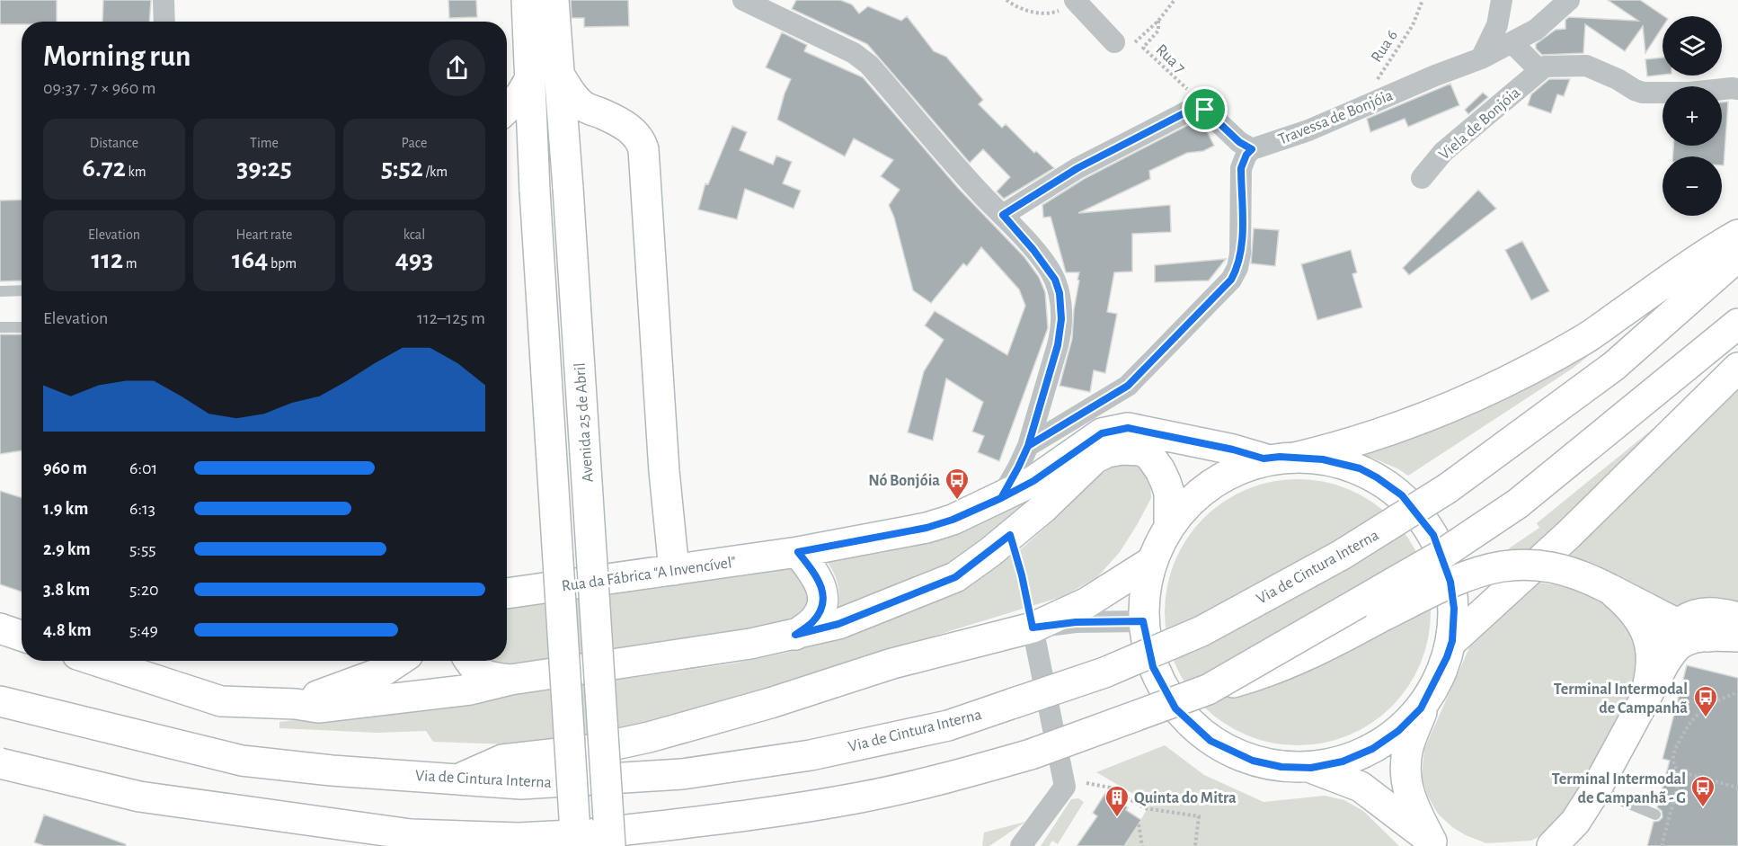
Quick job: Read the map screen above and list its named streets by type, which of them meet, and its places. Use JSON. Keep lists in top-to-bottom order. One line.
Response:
{"streets":{"main road":["Avenida 25 de Abril","Via de Cintura Interna","Rua da Fábrica \"A Invencível\""],"street":["Travessa de Bonjóia","Viela de Bonjóia"],"path":["Rua 6","Rua 7"]},"crossings":[["Rua 6","Travessa de Bonjóia"]],"places":{"bus stop":["Nó Bonjóia","Terminal Intermodal de Campanhã","Terminal Intermodal de Campanhã - G"],"building":["Quinta do Mitra"]},"page":{"map_buttons":["+","−"],"heading":["Morning run","09:37 · 7 × 960 m"],"stats":[["Distance","6.72 km"],["Time","39:25"],["Pace","5:52 /km"],["Elevation","112 m"],["Heart rate","164 bpm"],["kcal","493"]],"chart":["Elevation","112–125 m"],"list":[{"name":"960 m","note":"6:01"},{"name":"1.9 km","note":"6:13"},{"name":"2.9 km","note":"5:55"},{"name":"3.8 km","note":"5:20"},{"name":"4.8 km","note":"5:49"}]}}
